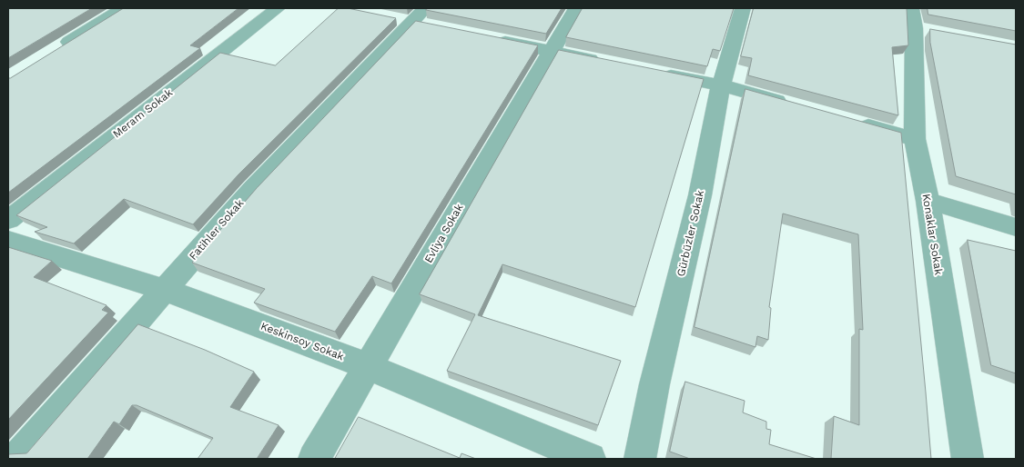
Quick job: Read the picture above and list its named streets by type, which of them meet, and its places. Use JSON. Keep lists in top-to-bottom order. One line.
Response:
{"streets":{"street":["Meram Sokak","Fatihler Sokak","Evliya Sokak","Gürbüzler Sokak","Konaklar Sokak","Keskinsoy Sokak"]},"crossings":[["Fatihler Sokak","Keskinsoy Sokak"],["Evliya Sokak","Keskinsoy Sokak"]]}
